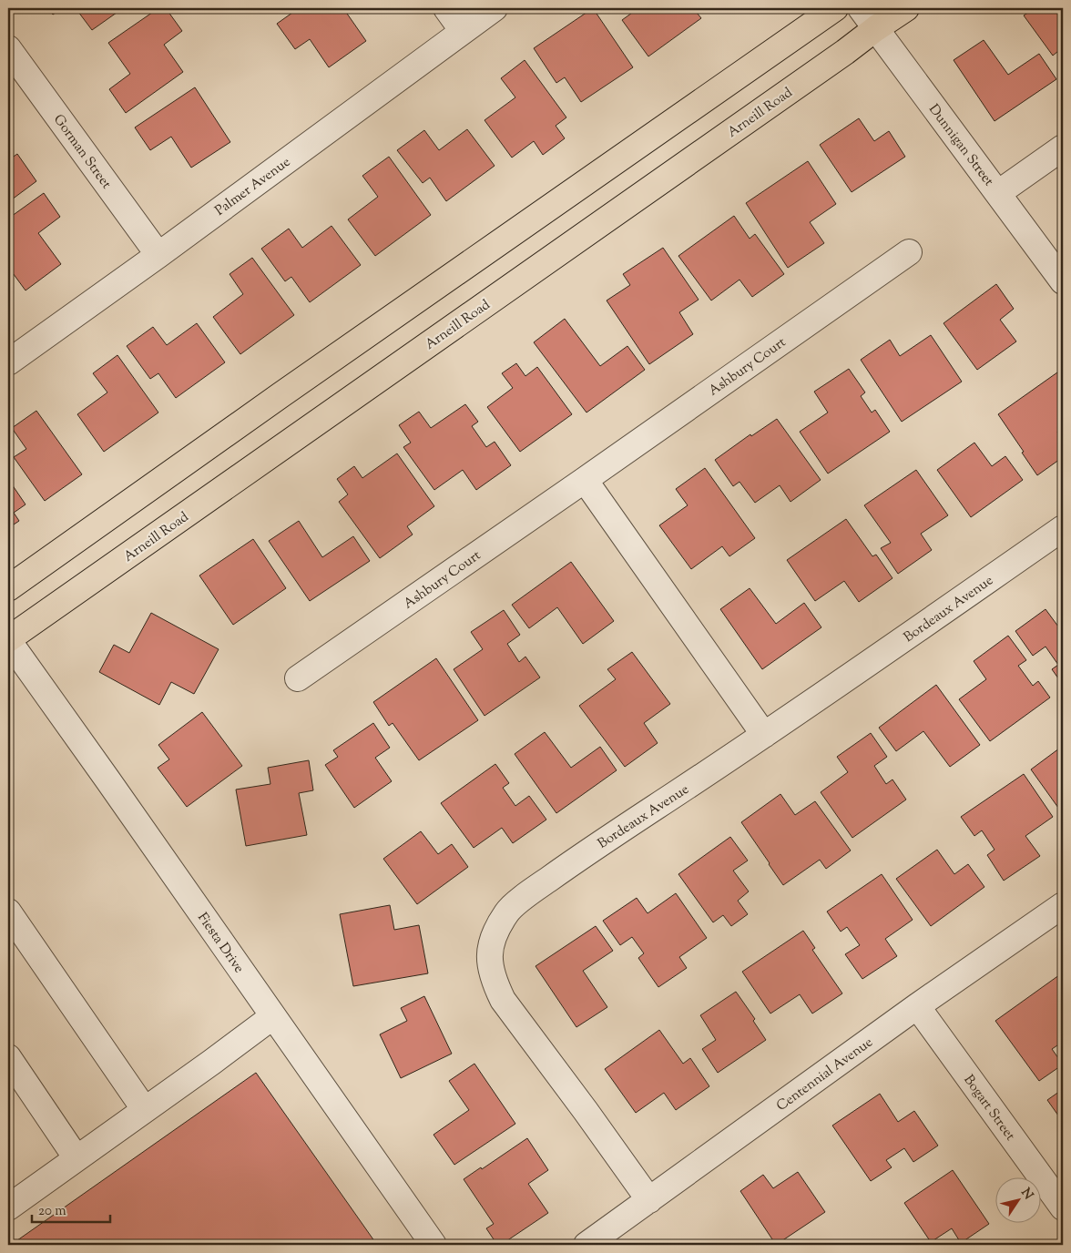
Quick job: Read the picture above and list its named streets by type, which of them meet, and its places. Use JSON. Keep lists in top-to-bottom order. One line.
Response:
{"streets":{"main road":["Arneill Road"],"street":["Dunnigan Street","Gorman Street","Palmer Avenue","Ashbury Court","Bordeaux Avenue","Fiesta Drive","Centennial Avenue","Bogart Street"]},"crossings":[["Arneill Road","Dunnigan Street"],["Arneill Road","Fiesta Drive"],["Gorman Street","Palmer Avenue"],["Bordeaux Avenue","Centennial Avenue"],["Centennial Avenue","Bogart Street"]],"scale_bar":"20 m","north":"top right"}
